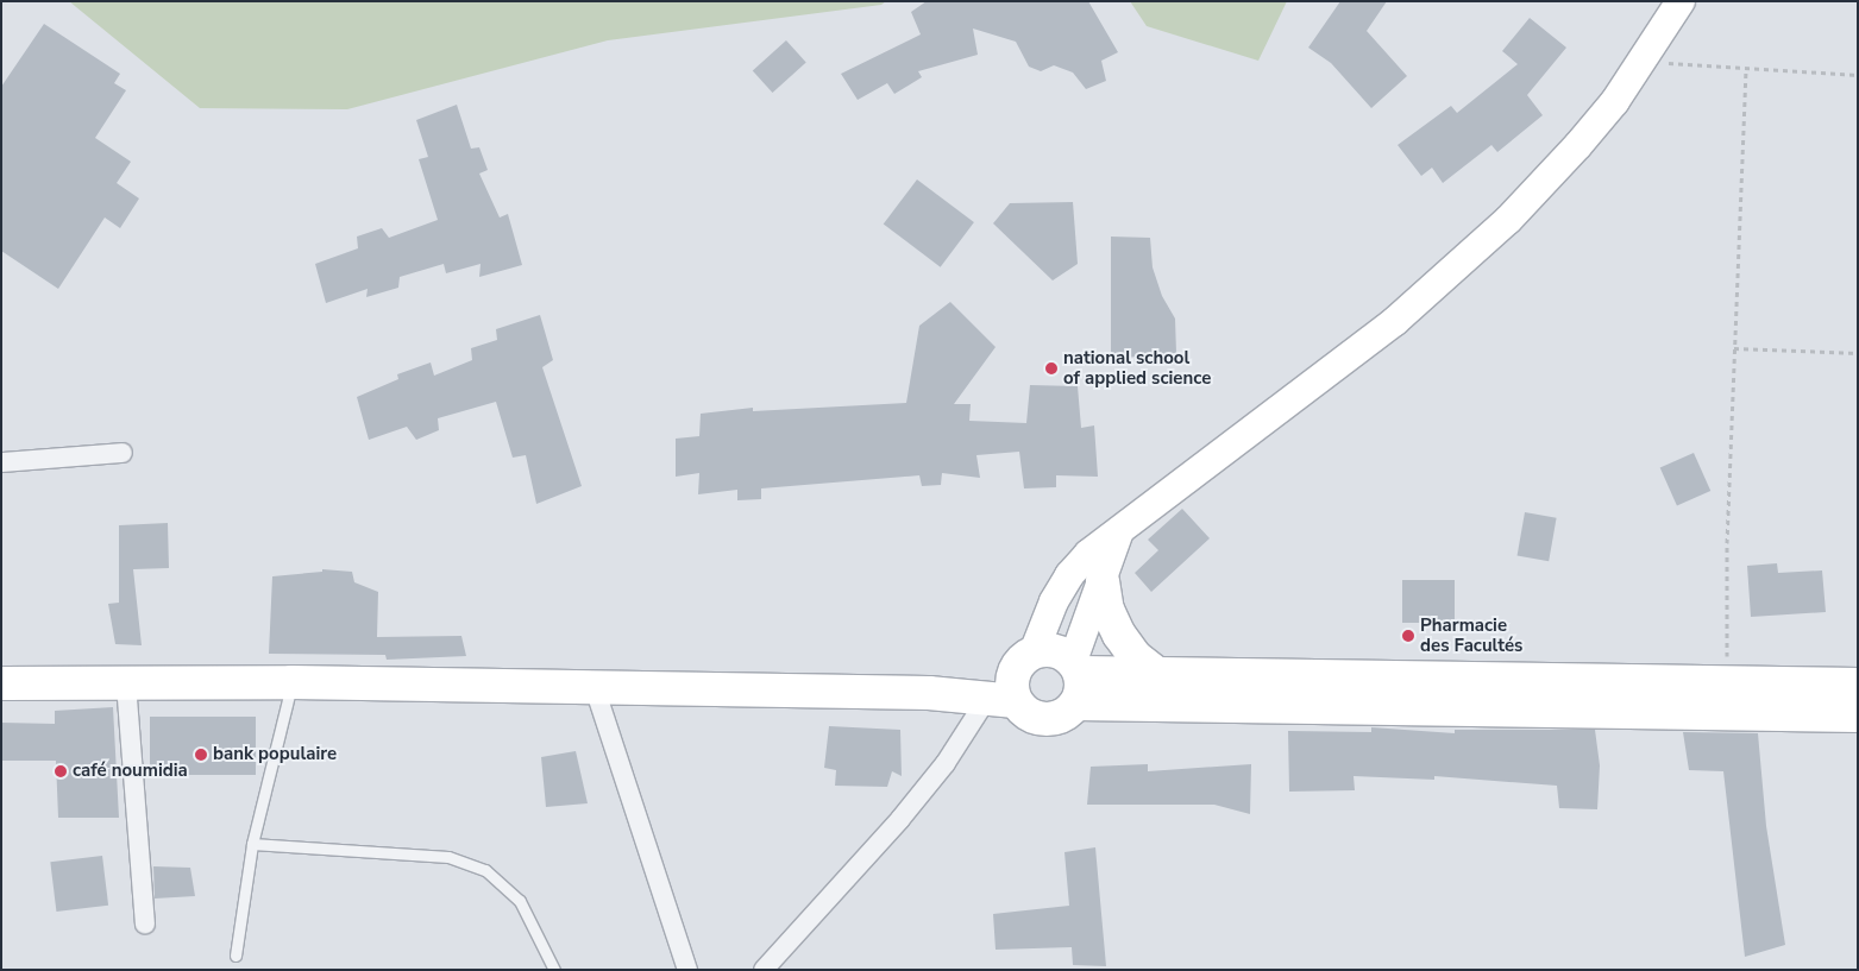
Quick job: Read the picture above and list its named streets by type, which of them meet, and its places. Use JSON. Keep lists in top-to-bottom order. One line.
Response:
{"places":["national school of applied science","Pharmacie des Facultés","bank populaire","café noumidia"]}
